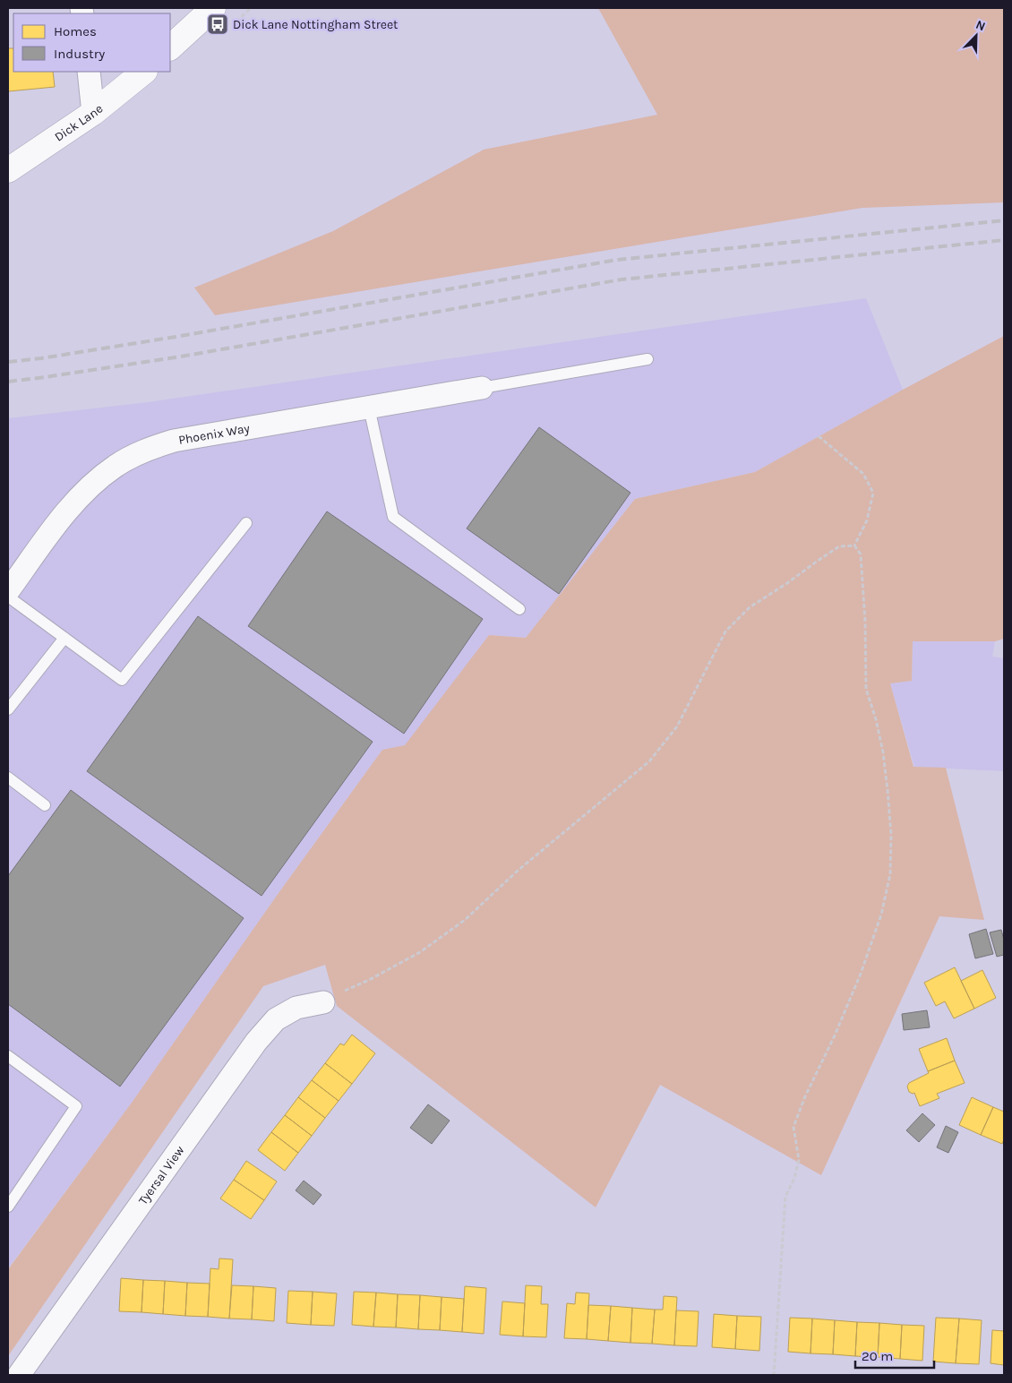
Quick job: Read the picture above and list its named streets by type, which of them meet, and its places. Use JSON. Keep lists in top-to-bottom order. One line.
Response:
{"streets":{"street":["Dick Lane","Phoenix Way","Tyersal View"]},"places":{"bus stop":["Dick Lane Nottingham Street"]},"legend":["Homes","Industry"],"scale_bar":"20 m","north":"top right"}
